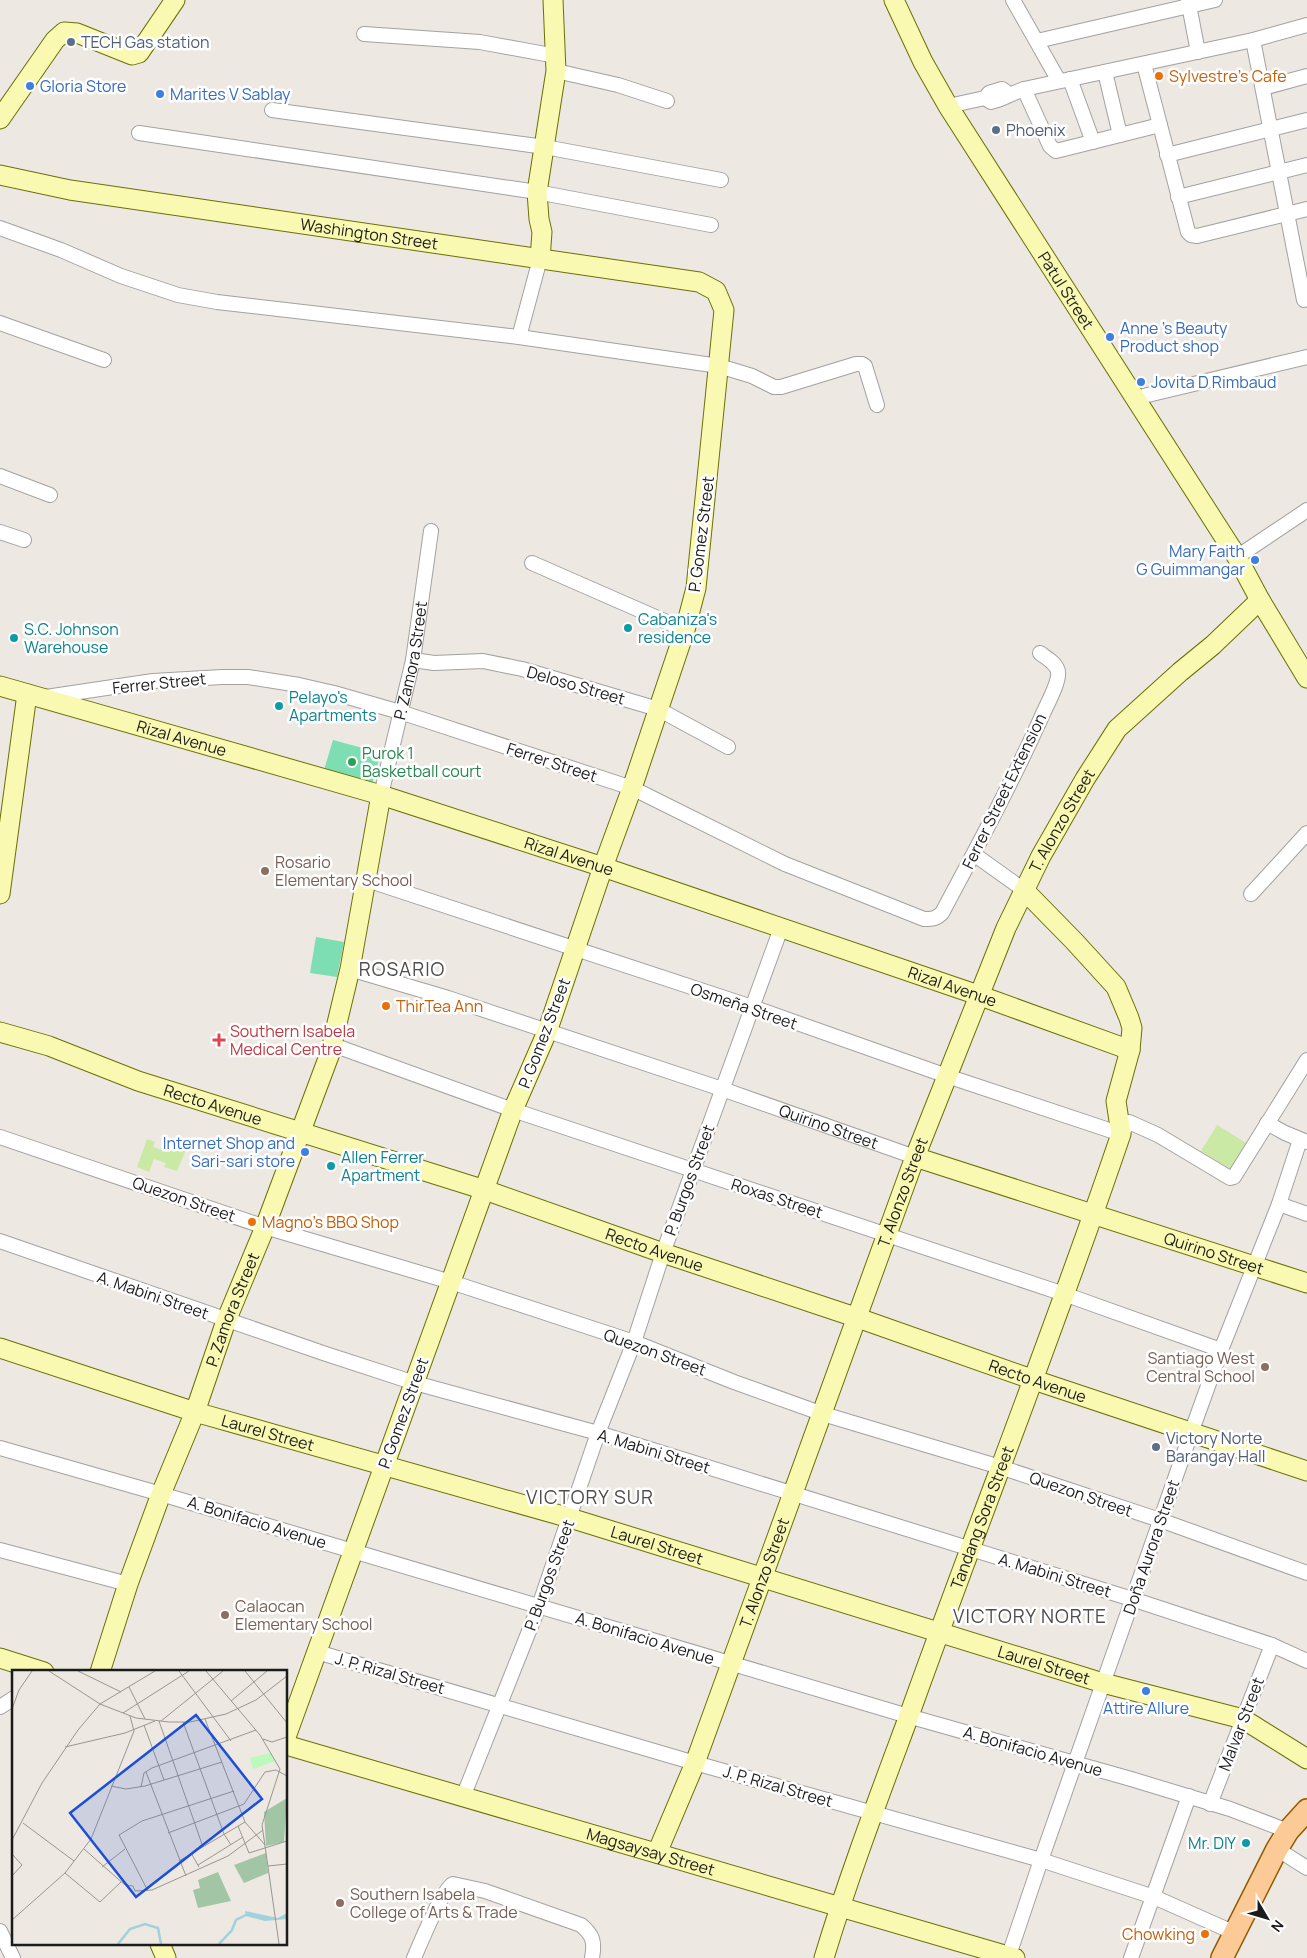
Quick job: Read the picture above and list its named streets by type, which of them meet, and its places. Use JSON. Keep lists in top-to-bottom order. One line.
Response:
{"streets":{"street":["Washington Street","Patul Street","P. Gomez Street","P. Zamora Street","Ferrer Street","Deloso Street","Rizal Avenue","Ferrer Street Extension","T. Alonzo Street","Osmeña Street","Recto Avenue","Quirino Street","P. Burgos Street","Roxas Street","Quezon Street","A. Mabini Street","Laurel Street","Tandang Sora Street","A. Bonifacio Avenue","Doña Aurora Street","J. P. Rizal Street","Malvar Street","Magsaysay Street"]},"crossings":[["Washington Street","P. Gomez Street"],["Patul Street","T. Alonzo Street"],["P. Gomez Street","Ferrer Street"],["P. Gomez Street","Deloso Street"],["P. Gomez Street","Rizal Avenue"],["P. Gomez Street","Osmeña Street"],["P. Gomez Street","Recto Avenue"],["P. Gomez Street","Quirino Street"],["P. Gomez Street","Roxas Street"],["P. Gomez Street","Quezon Street"],["P. Gomez Street","A. Mabini Street"],["P. Gomez Street","Laurel Street"],["P. Gomez Street","A. Bonifacio Avenue"],["P. Gomez Street","J. P. Rizal Street"],["P. Zamora Street","Ferrer Street"],["P. Zamora Street","Deloso Street"],["P. Zamora Street","Rizal Avenue"],["P. Zamora Street","Osmeña Street"],["P. Zamora Street","Recto Avenue"],["P. Zamora Street","Quirino Street"],["P. Zamora Street","Roxas Street"],["P. Zamora Street","Quezon Street"],["P. Zamora Street","A. Mabini Street"],["P. Zamora Street","Laurel Street"],["P. Zamora Street","A. Bonifacio Avenue"],["Ferrer Street","Rizal Avenue"],["Ferrer Street","Ferrer Street Extension"],["Rizal Avenue","T. Alonzo Street"],["Rizal Avenue","P. Burgos Street"],["T. Alonzo Street","Osmeña Street"],["T. Alonzo Street","Recto Avenue"],["T. Alonzo Street","Quirino Street"],["T. Alonzo Street","Roxas Street"],["T. Alonzo Street","Quezon Street"],["T. Alonzo Street","A. Mabini Street"],["T. Alonzo Street","Laurel Street"],["T. Alonzo Street","A. Bonifacio Avenue"],["T. Alonzo Street","J. P. Rizal Street"],["T. Alonzo Street","Magsaysay Street"],["Osmeña Street","P. Burgos Street"],["Osmeña Street","Tandang Sora Street"],["Recto Avenue","P. Burgos Street"],["Recto Avenue","Tandang Sora Street"],["Recto Avenue","Doña Aurora Street"],["Quirino Street","P. Burgos Street"],["Quirino Street","Tandang Sora Street"],["Quirino Street","Doña Aurora Street"],["P. Burgos Street","Roxas Street"],["P. Burgos Street","Quezon Street"],["P. Burgos Street","A. Mabini Street"],["P. Burgos Street","Laurel Street"],["P. Burgos Street","A. Bonifacio Avenue"],["P. Burgos Street","J. P. Rizal Street"],["P. Burgos Street","Magsaysay Street"],["Roxas Street","Tandang Sora Street"],["Roxas Street","Doña Aurora Street"],["Quezon Street","Tandang Sora Street"],["Quezon Street","Doña Aurora Street"],["A. Mabini Street","Tandang Sora Street"],["A. Mabini Street","Doña Aurora Street"],["A. Mabini Street","Malvar Street"],["Laurel Street","Tandang Sora Street"],["Laurel Street","Doña Aurora Street"],["Laurel Street","Malvar Street"],["Tandang Sora Street","A. Bonifacio Avenue"],["Tandang Sora Street","J. P. Rizal Street"],["Tandang Sora Street","Magsaysay Street"],["A. Bonifacio Avenue","Doña Aurora Street"],["A. Bonifacio Avenue","Malvar Street"],["Doña Aurora Street","J. P. Rizal Street"],["Doña Aurora Street","Magsaysay Street"]],"districts":["ROSARIO","VICTORY SUR","VICTORY NORTE"],"places":{"other":["TECH Gas station","Sylvestre's Cafe","Gloria Store","Marites V Sablay","Phoenix","Anne 's Beauty Product shop","Jovita D Rimbaud","Mary Faith G Guimmangar","Cabaniza's residence","S.C. Johnson Warehouse","Pelayo's Apartments","Purok 1 Basketball court","Rosario Elementary School","ThirTea Ann","Internet Shop and Sari-sari store","Allen Ferrer Apartment","Magno's BBQ Shop","Santiago West Central School","Victory Norte Barangay Hall","Calaocan Elementary School","Attire Allure","Mr. DIY","Southern Isabela College of Arts & Trade","Chowking"],"health":["Southern Isabela Medical Centre"]},"north":"bottom right"}
